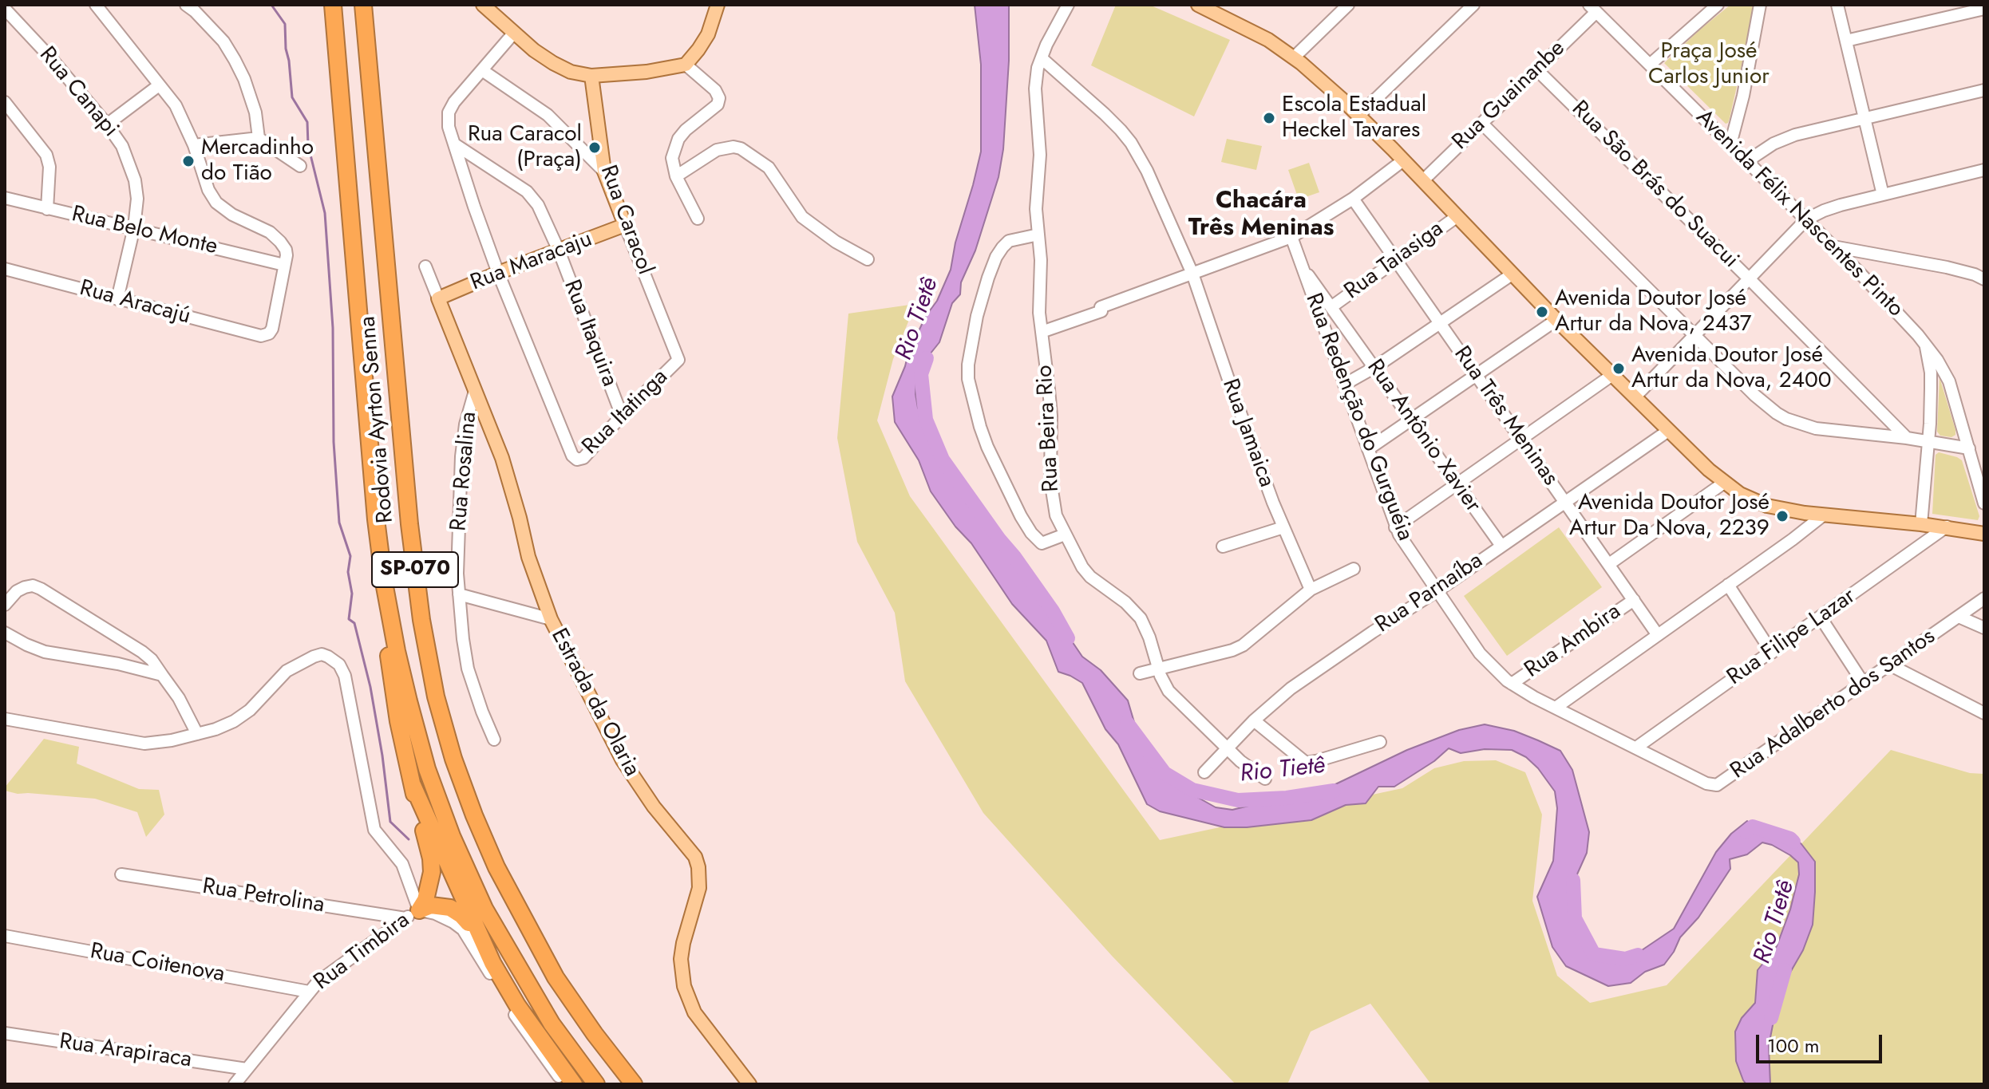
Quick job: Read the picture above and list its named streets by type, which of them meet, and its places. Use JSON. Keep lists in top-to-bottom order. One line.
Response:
{"streets":{"highway":["Rodovia Ayrton Senna","SP-070"],"main road":["Rua Caracol","Rua Maracaju","Estrada da Olaria"],"street":["Rua Canapi","Rua Guainanbe","Rua São Brás do Suacui","Avenida Félix Nascentes Pinto","Rua Belo Monte","Rua Taiasiga","Rua Aracajú","Rua Itaquira","Rua Itatinga","Rua Três Meninas","Rua Redenção do Gurguéia","Rua Beira Rio","Rua Jamaica","Rua Antônio Xavier","Rua Rosalina","Rua Parnaíba","Rua Filipe Lazar","Rua Ambira","Rua Adalberto dos Santos","Rua Petrolina","Rua Timbira","Rua Coitenova","Rua Arapiraca"]},"crossings":[["Rua Canapi","Rua Belo Monte"],["Rua Canapi","Rua Aracajú"],["Rua Guainanbe","Rua São Brás do Suacui"],["Rua Guainanbe","Avenida Félix Nascentes Pinto"],["Rua Caracol","Rua Maracaju"],["Rua Caracol","Rua Itatinga"],["Rua Belo Monte","Rua Aracajú"],["Rua Taiasiga","Rua Três Meninas"],["Rua Taiasiga","Rua Antônio Xavier"],["Rua Maracaju","Rua Itaquira"],["Rua Maracaju","Rua Itatinga"],["Rua Maracaju","Estrada da Olaria"],["Rua Itaquira","Rua Itatinga"],["Rua Três Meninas","Rua Parnaíba"],["Rua Três Meninas","Rua Ambira"],["Rua Redenção do Gurguéia","Rua Antônio Xavier"],["Rua Redenção do Gurguéia","Rua Parnaíba"],["Rua Redenção do Gurguéia","Rua Adalberto dos Santos"],["Rua Beira Rio","Rua Jamaica"],["Rua Beira Rio","Rua Parnaíba"],["Rua Antônio Xavier","Rua Parnaíba"],["Rua Rosalina","Estrada da Olaria"],["Rua Parnaíba","Rua Adalberto dos Santos"],["Rua Filipe Lazar","Rua Adalberto dos Santos"],["Rua Ambira","Rua Adalberto dos Santos"],["Rua Petrolina","Rua Timbira"],["Rua Timbira","Rua Coitenova"],["Rua Timbira","Rua Arapiraca"]],"districts":["Chacára Três Meninas"],"water":["Rio Tietê"],"parks":["Praça José Carlos Junior"],"places":["Escola Estadual Heckel Tavares","Rua Caracol (Praça)","Mercadinho do Tião","Avenida Doutor José Artur da Nova, 2437","Avenida Doutor José Artur da Nova, 2400","Avenida Doutor José Artur Da Nova, 2239"],"scale_bar":"100 m"}
